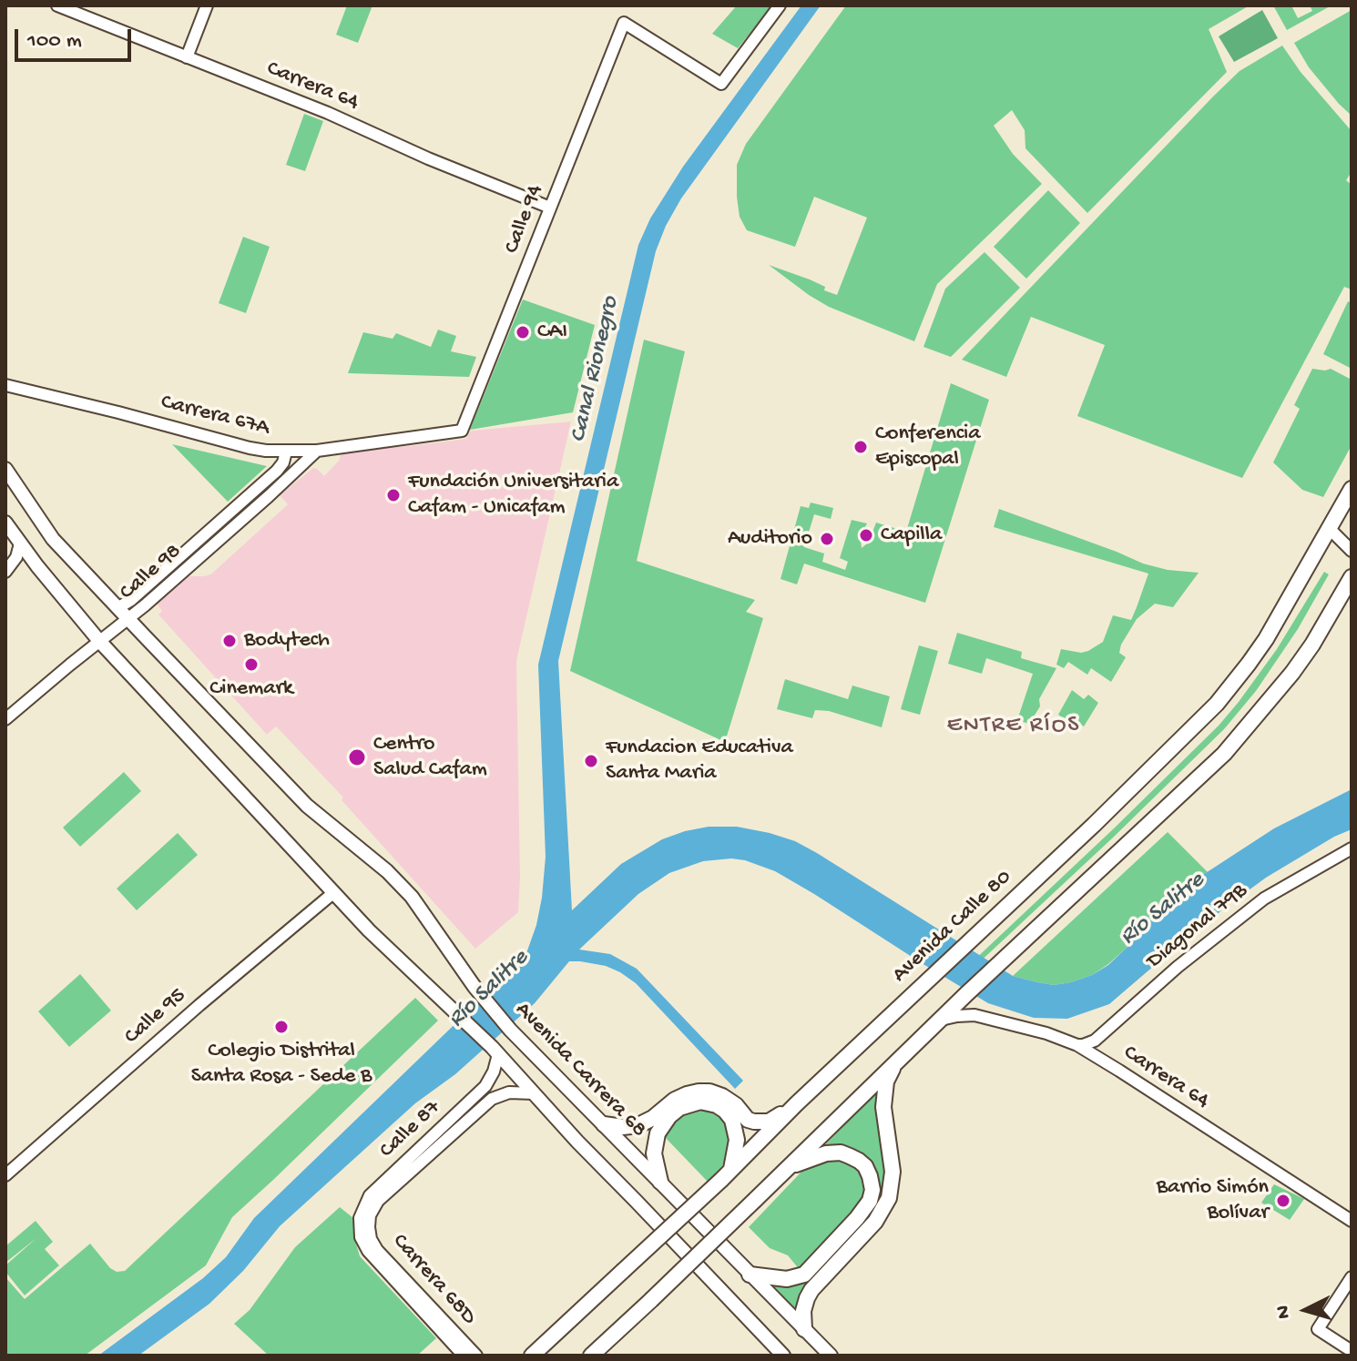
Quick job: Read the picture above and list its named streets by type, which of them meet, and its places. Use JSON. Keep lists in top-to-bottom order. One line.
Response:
{"streets":{"highway":["Avenida Calle 80"],"main road":["Avenida Carrera 68"],"street":["Carrera 64","Calle 94","Carrera 67A","Calle 98","Diagonal 79B","Calle 95","Calle 87","Carrera 68D"]},"crossings":[["Carrera 64","Calle 94"],["Carrera 64","Diagonal 79B"],["Calle 94","Carrera 67A"],["Carrera 67A","Calle 98"],["Calle 98","Avenida Carrera 68"],["Calle 87","Carrera 68D"]],"districts":["ENTRE RÍOS"],"water":["Canal Rionegro","Río Salitre"],"places":["CAI","Conferencia Episcopal","Fundación Universitaria Cafam - Unicafam","Capilla","Auditorio","Bodytech","Cinemark","Centro Salud Cafam","Fundacion Educativa Santa Maria","Colegio Distrital Santa Rosa - Sede B","Barrio Simón Bolívar"],"scale_bar":"100 m","north":"left"}
